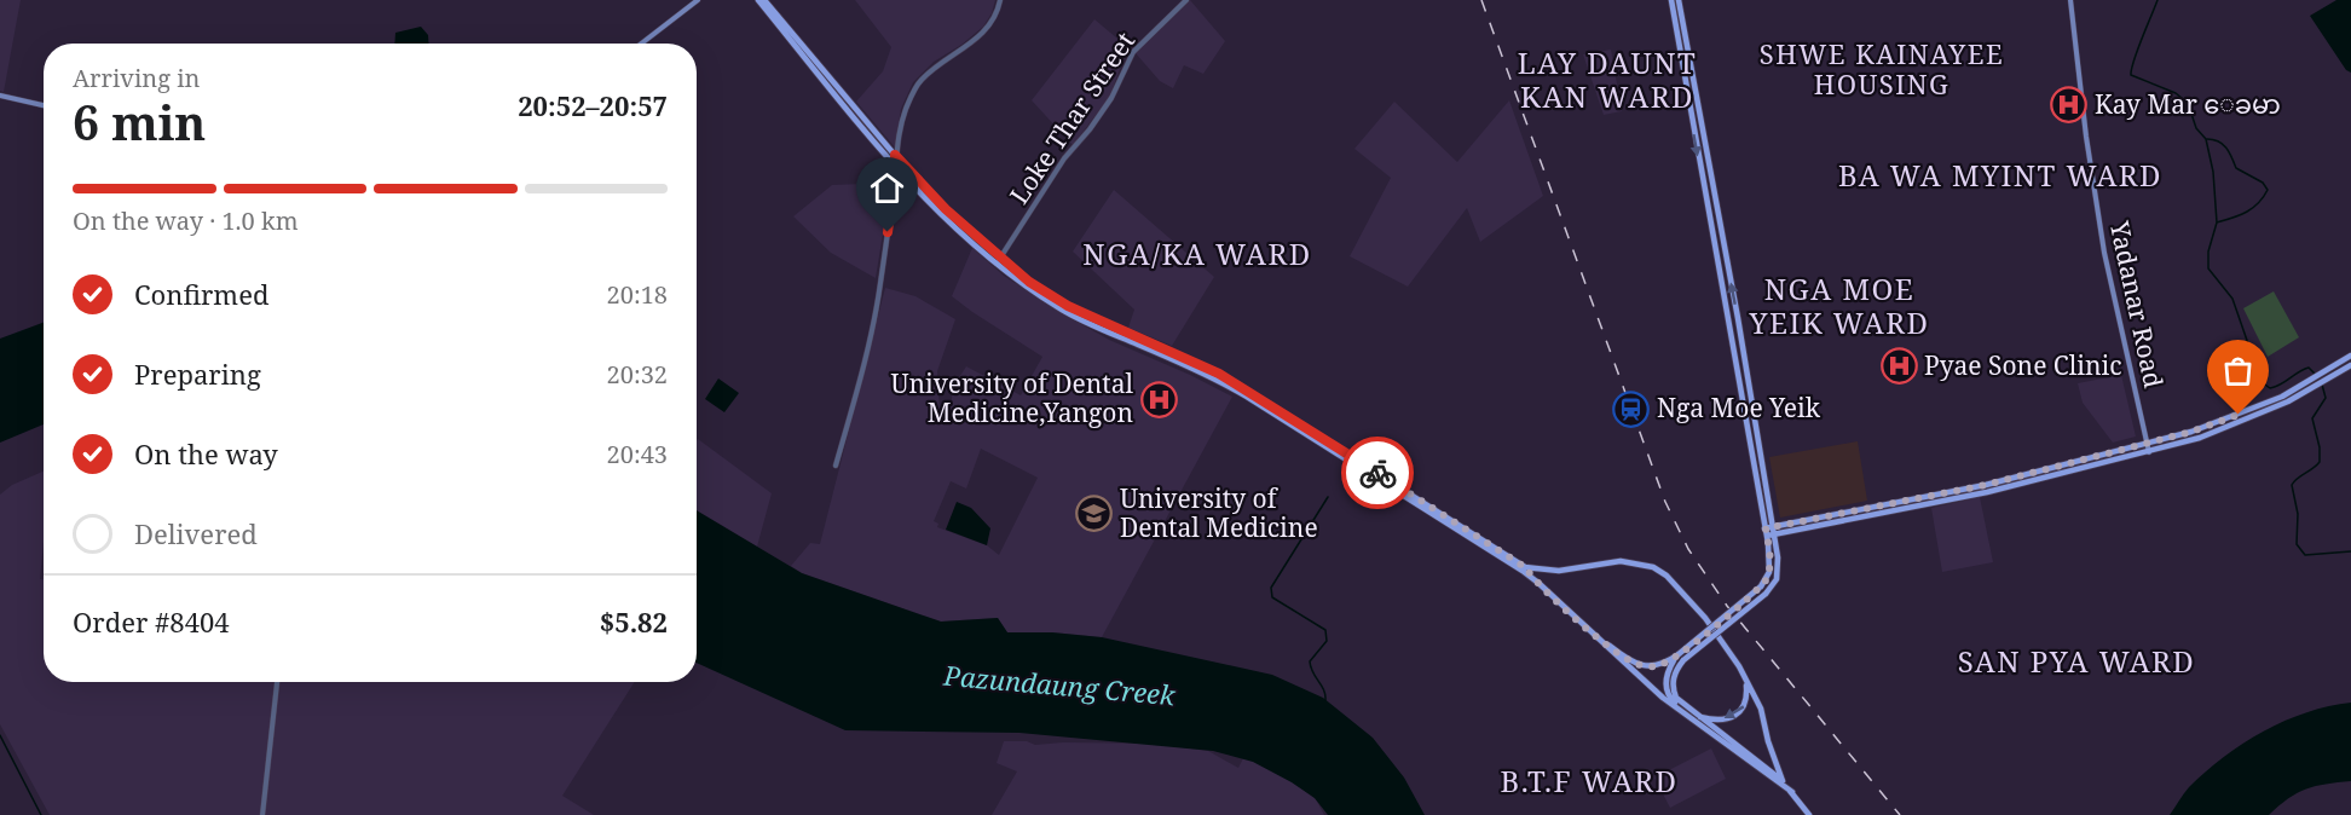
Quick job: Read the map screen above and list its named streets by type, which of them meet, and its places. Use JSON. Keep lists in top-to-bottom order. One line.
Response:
{"streets":{"main road":["Yadanar Road"],"street":["Loke Thar Street"]},"districts":["SHWE KAINAYEE HOUSING","LAY DAUNT KAN WARD","BA WA MYINT WARD","NGA/KA WARD","NGA MOE YEIK WARD","SAN PYA WARD","B.T.F WARD"],"water":["Pazundaung Creek"],"places":{"hospital":["Kay Mar ေခမာ","Pyae Sone Clinic","University of Dental Medicine,Yangon"],"station":["Nga Moe Yeik"],"school or university":["University of Dental Medicine"]},"page":{"heading":["6 min","Arriving in","20:52–20:57"],"panel":["Order #8404","$5.82"],"bar":"On the way · 1.0 km","list":[["Confirmed","20:18"],["Preparing","20:32"],["On the way","20:43"],"Delivered"]}}
